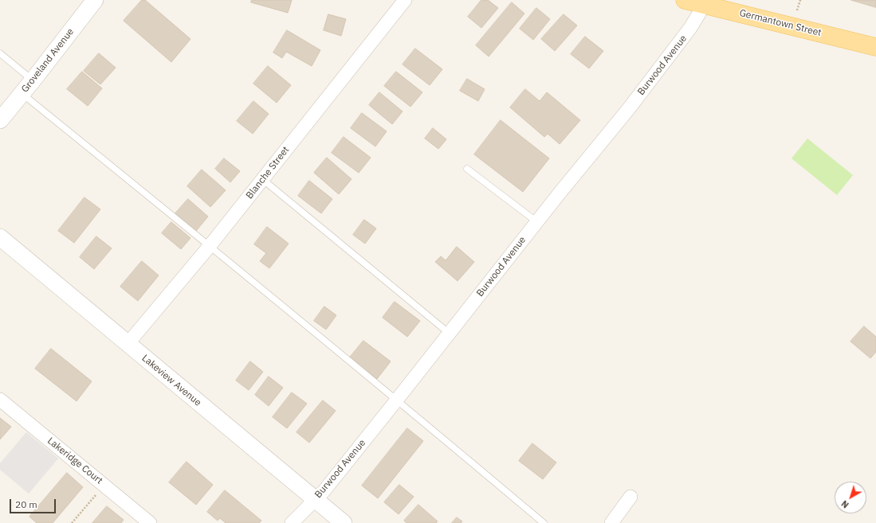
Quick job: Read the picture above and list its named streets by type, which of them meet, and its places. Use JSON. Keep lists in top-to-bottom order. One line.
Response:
{"streets":{"main road":["Germantown Street"],"street":["Groveland Avenue","Burwood Avenue","Blanche Street","Lakeview Avenue","Lakeridge Court"]},"crossings":[["Germantown Street","Burwood Avenue"],["Burwood Avenue","Lakeview Avenue"],["Blanche Street","Lakeview Avenue"]],"scale_bar":"20 m","north":"bottom left"}
